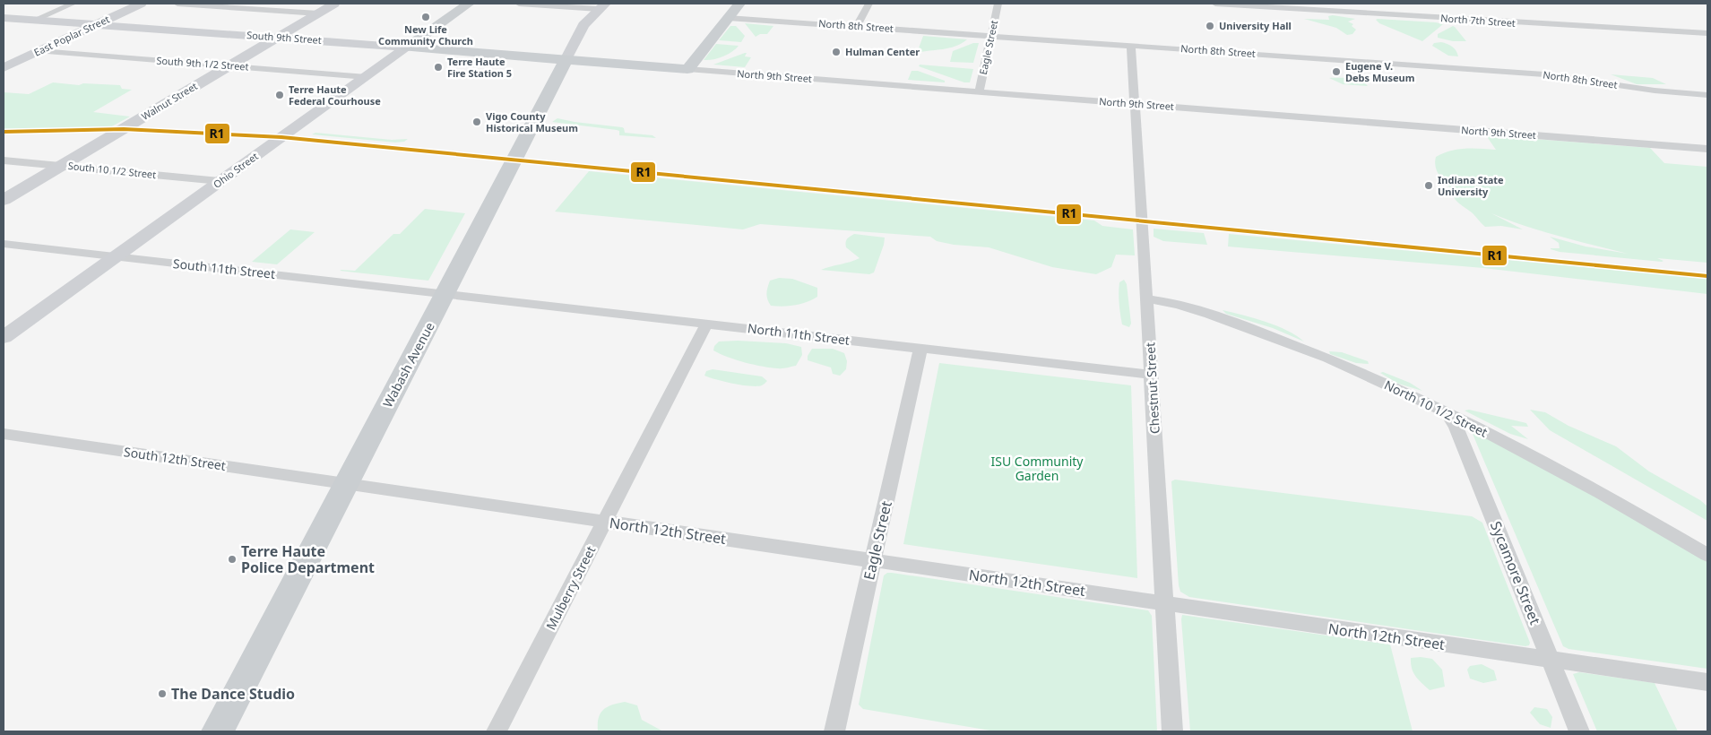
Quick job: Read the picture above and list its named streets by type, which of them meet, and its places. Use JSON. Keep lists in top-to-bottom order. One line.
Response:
{"streets":{"main road":["South 9th Street","North 9th Street","Ohio Street","Wabash Avenue"],"street":["North 7th Street","North 8th Street","East Poplar Street","Eagle Street","South 9th 1/2 Street","Walnut Street","South 10 1/2 Street","South 11th Street","North 11th Street","Chestnut Street","North 10 1/2 Street","South 12th Street","North 12th Street","Sycamore Street","Mulberry Street"]},"crossings":[["North 8th Street","Eagle Street"],["North 8th Street","Chestnut Street"],["East Poplar Street","South 9th Street"],["East Poplar Street","South 9th 1/2 Street"],["South 9th Street","North 9th Street"],["South 9th Street","Walnut Street"],["South 9th Street","Ohio Street"],["South 9th Street","Wabash Avenue"],["Eagle Street","North 9th Street"],["Eagle Street","North 11th Street"],["Eagle Street","North 12th Street"],["South 9th 1/2 Street","Walnut Street"],["South 9th 1/2 Street","Ohio Street"],["North 9th Street","Wabash Avenue"],["North 9th Street","Chestnut Street"],["Walnut Street","South 10 1/2 Street"],["South 10 1/2 Street","Ohio Street"],["Ohio Street","South 11th Street"],["South 11th Street","North 11th Street"],["South 11th Street","Wabash Avenue"],["North 11th Street","Wabash Avenue"],["North 11th Street","Chestnut Street"],["North 11th Street","Mulberry Street"],["Wabash Avenue","South 12th Street"],["Wabash Avenue","North 12th Street"],["Chestnut Street","North 10 1/2 Street"],["Chestnut Street","North 12th Street"],["North 10 1/2 Street","Sycamore Street"],["South 12th Street","North 12th Street"],["North 12th Street","Sycamore Street"],["North 12th Street","Mulberry Street"]],"parks":["ISU Community Garden"],"places":["New Life Community Church","University Hall","Hulman Center","Terre Haute Fire Station 5","Eugene V. Debs Museum","Terre Haute Federal Courhouse","Vigo County Historical Museum","Indiana State University","Terre Haute Police Department","The Dance Studio"],"lines":["transit line R1"]}
